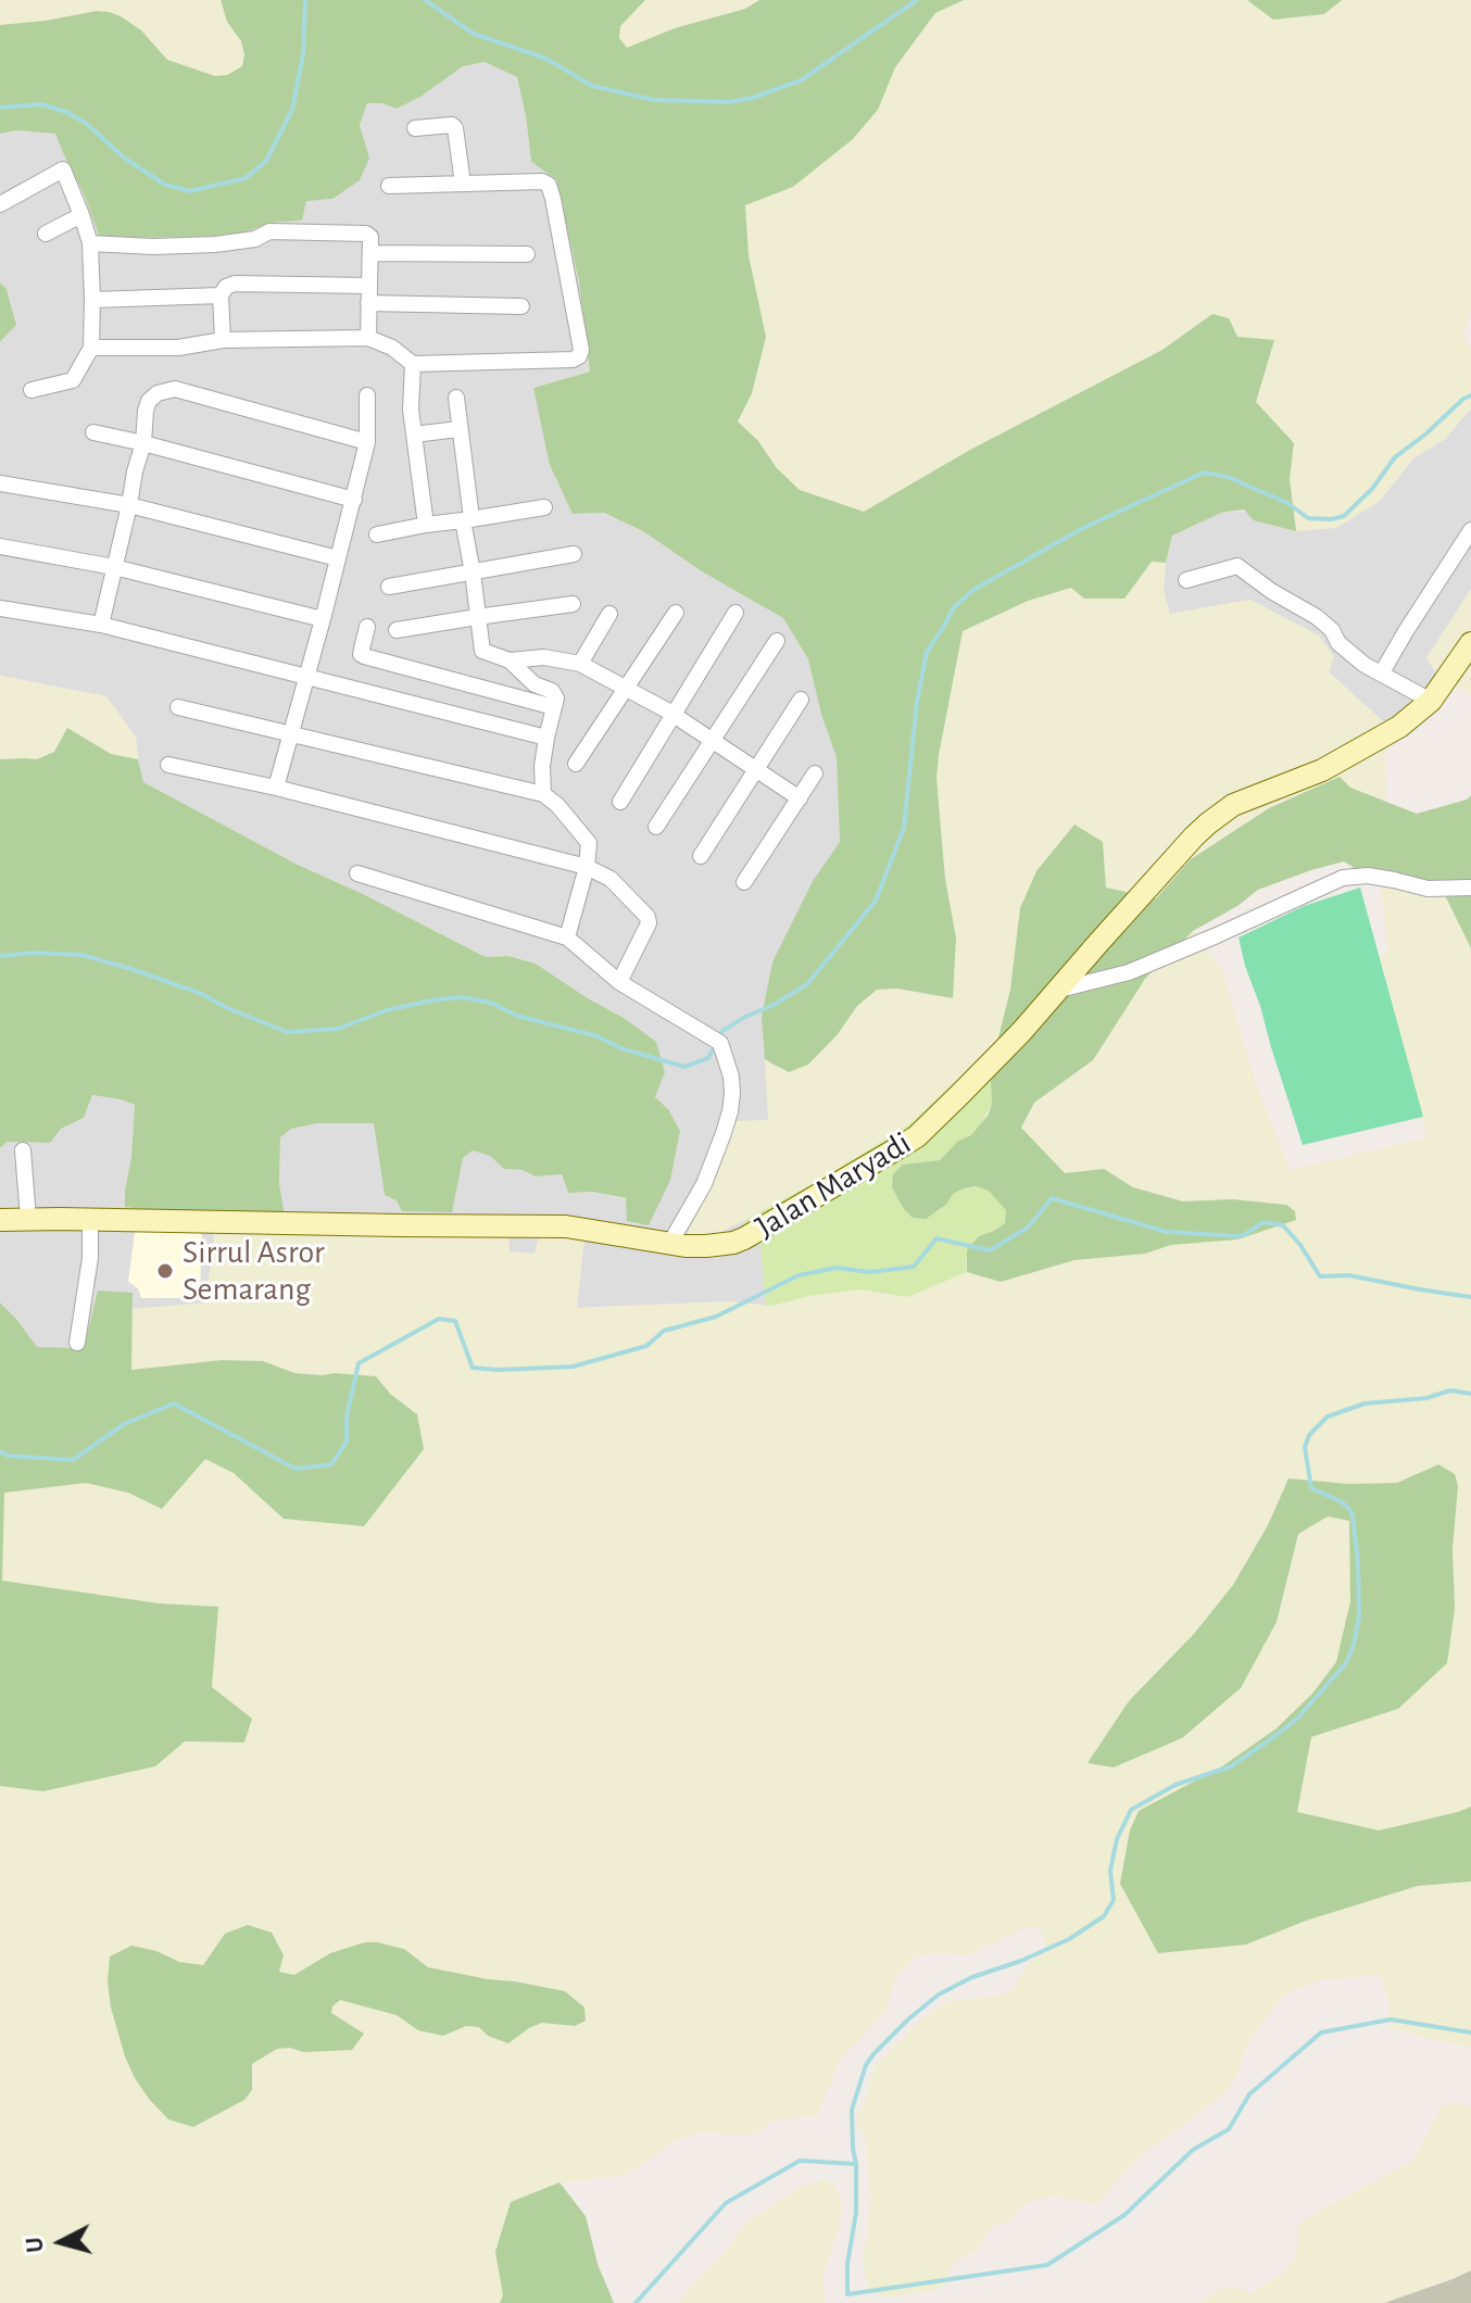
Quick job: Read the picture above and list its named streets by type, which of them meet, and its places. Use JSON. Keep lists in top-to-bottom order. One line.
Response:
{"streets":{"street":["Jalan Maryadi"]},"places":["Sirrul Asror Semarang"],"north":"left"}
